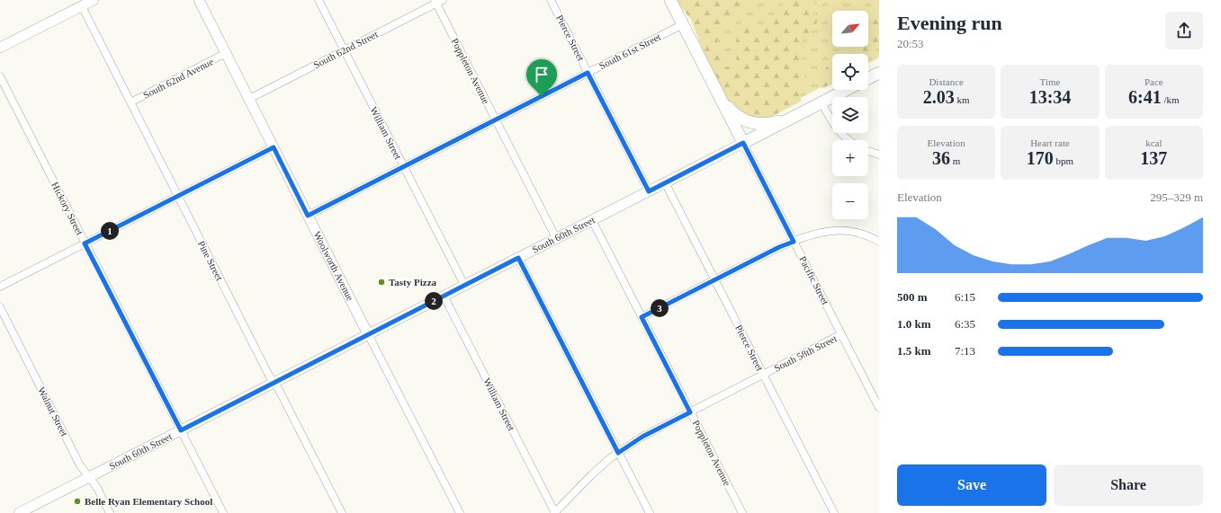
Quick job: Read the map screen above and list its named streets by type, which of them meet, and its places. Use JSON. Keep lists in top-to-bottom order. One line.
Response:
{"streets":{"main road":["South 60th Street","Woolworth Avenue","Pacific Street"],"street":["Pierce Street","South 62nd Street","South 61st Street","Poppleton Avenue","South 62nd Avenue","William Street","Hickory Street","Pine Street","South 58th Street","Walnut Street"]},"crossings":[["Pierce Street","South 61st Street"],["Pierce Street","South 60th Street"],["Pierce Street","South 58th Street"],["South 62nd Street","Poppleton Avenue"],["South 62nd Street","William Street"],["South 62nd Street","Woolworth Avenue"],["South 61st Street","Poppleton Avenue"],["South 61st Street","William Street"],["South 61st Street","Woolworth Avenue"],["South 61st Street","Pacific Street"],["Poppleton Avenue","South 60th Street"],["Poppleton Avenue","South 58th Street"],["South 62nd Avenue","Pine Street"],["South 62nd Avenue","Woolworth Avenue"],["William Street","South 60th Street"],["William Street","South 58th Street"],["Hickory Street","South 60th Street"],["South 60th Street","Pine Street"],["South 60th Street","Woolworth Avenue"],["South 60th Street","Pacific Street"],["South 60th Street","Walnut Street"],["Pacific Street","South 58th Street"]],"places":["Tasty Pizza","Belle Ryan Elementary School"],"north":"top right","page":{"heading":["Evening run","20:53"],"map_buttons":["+","−"],"stats":[["Distance","2.03 km"],["Time","13:34"],["Pace","6:41 /km"],["Elevation","36 m"],["Heart rate","170 bpm"],["kcal","137"]],"chart":["Elevation","295–329 m"],"pins":["1","2","3"],"list":[{"name":"500 m","note":"6:15"},{"name":"1.0 km","note":"6:35"},{"name":"1.5 km","note":"7:13"}],"buttons":["Save","Share"]}}
